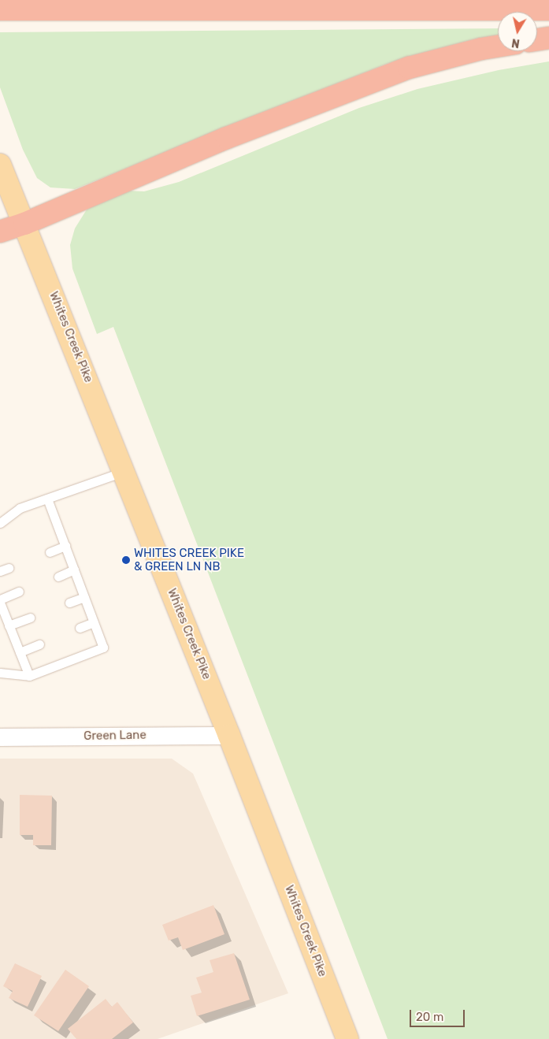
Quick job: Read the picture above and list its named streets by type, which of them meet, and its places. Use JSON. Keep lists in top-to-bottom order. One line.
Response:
{"streets":{"main road":["Whites Creek Pike"],"street":["Green Lane"]},"crossings":[["Whites Creek Pike","Green Lane"]],"places":["WHITES CREEK PIKE & GREEN LN NB"],"scale_bar":"20 m","north":"bottom"}
